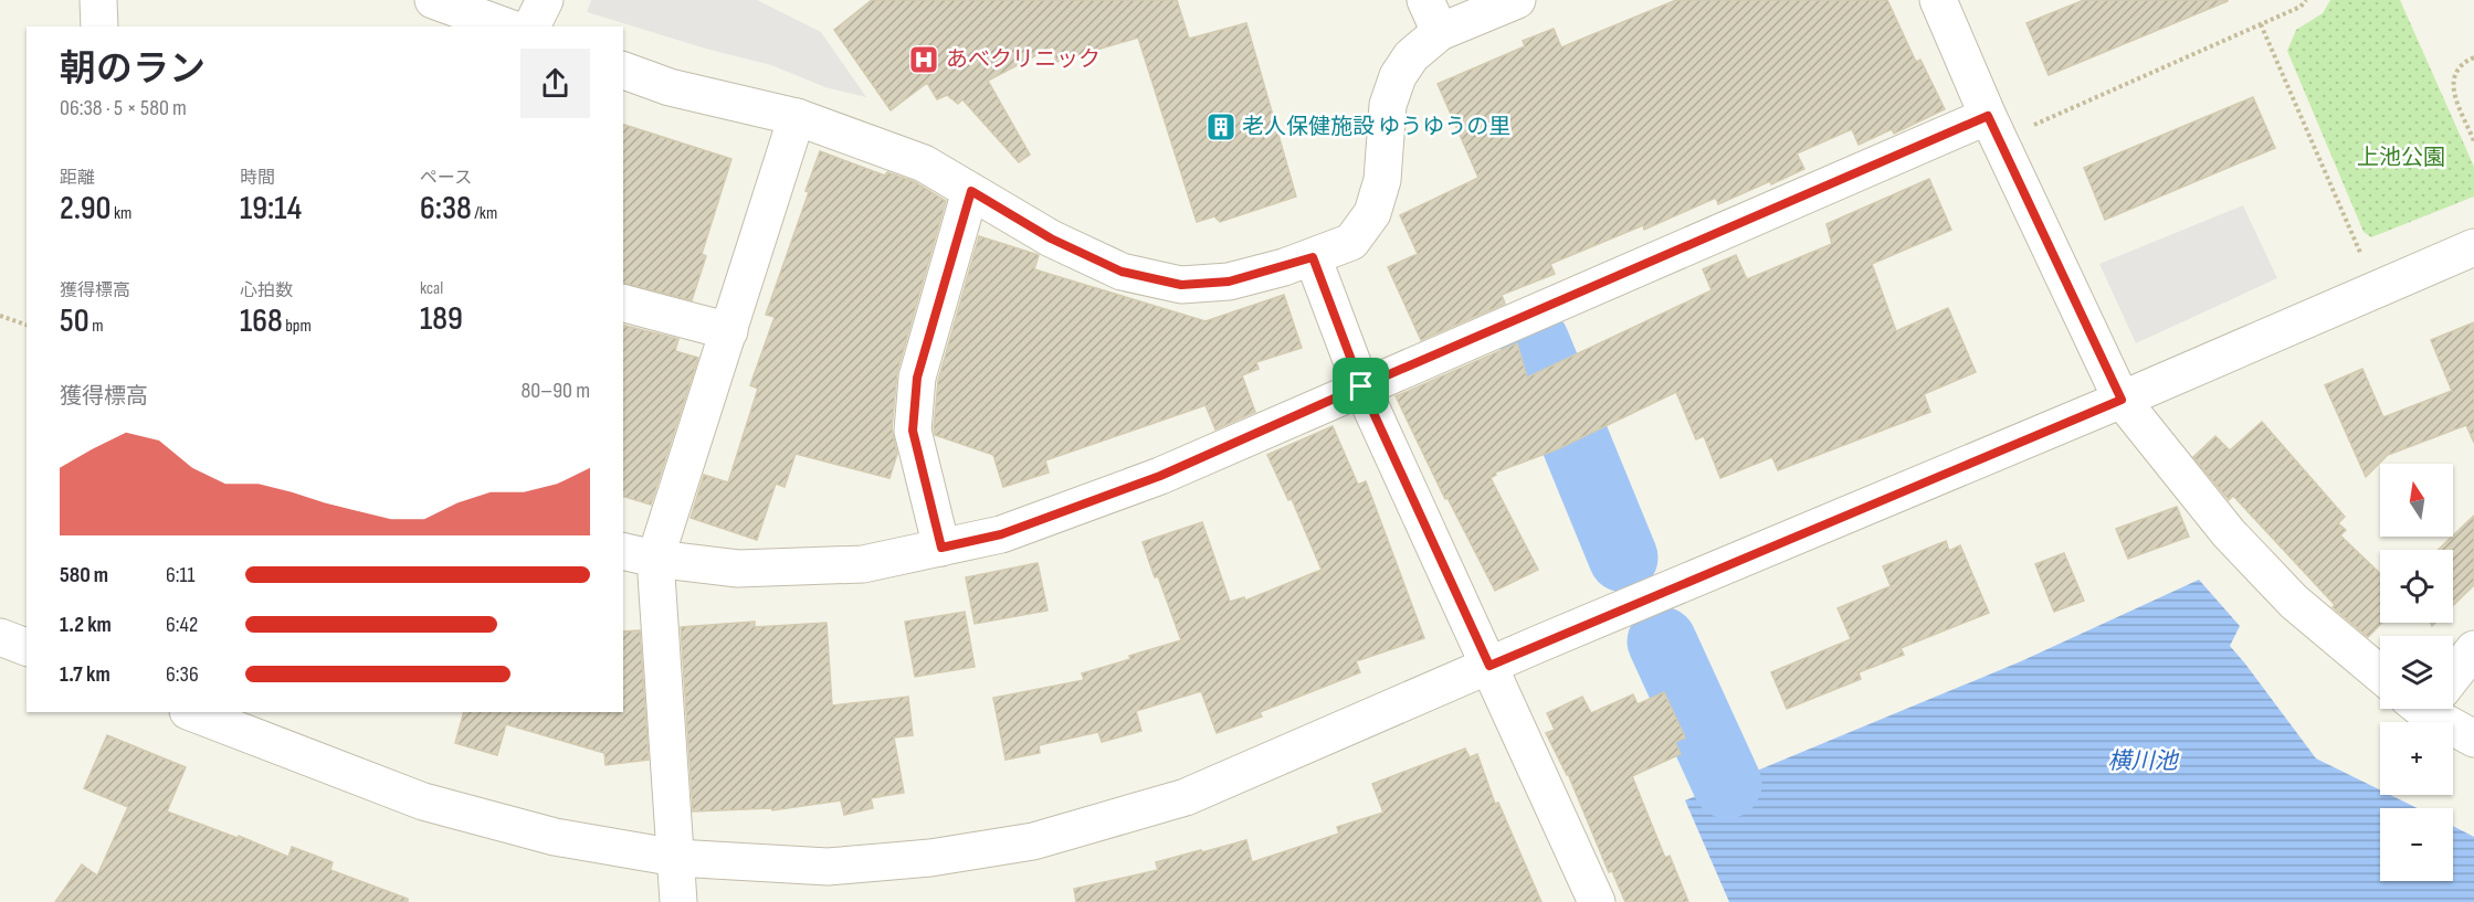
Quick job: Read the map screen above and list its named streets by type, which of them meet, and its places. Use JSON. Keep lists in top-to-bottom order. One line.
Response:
{"water":["横川池"],"parks":["上池公園"],"places":{"hospital":["あべクリニック"],"building":["老人保健施設 ゆうゆうの里"]},"north":"top","page":{"heading":["朝のラン","06:38 · 5 × 580 m"],"stats":[["距離","2.90 km"],["時間","19:14"],["ペース","6:38 /km"],["獲得標高","50 m"],["心拍数","168 bpm"],["kcal","189"]],"chart":["獲得標高","80–90 m"],"map_buttons":["+","−"],"list":[{"name":"580 m","note":"6:11"},{"name":"1.2 km","note":"6:42"},{"name":"1.7 km","note":"6:36"}]}}
